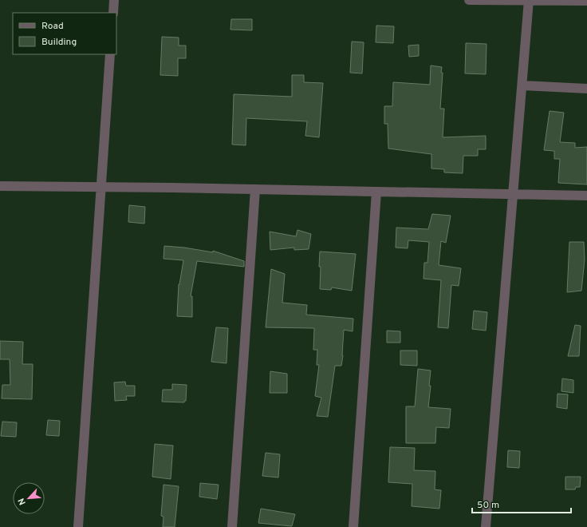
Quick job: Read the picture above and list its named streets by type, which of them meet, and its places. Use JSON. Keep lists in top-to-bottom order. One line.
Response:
{"legend":["Road","Building"],"scale_bar":"50 m","north":"bottom left"}
